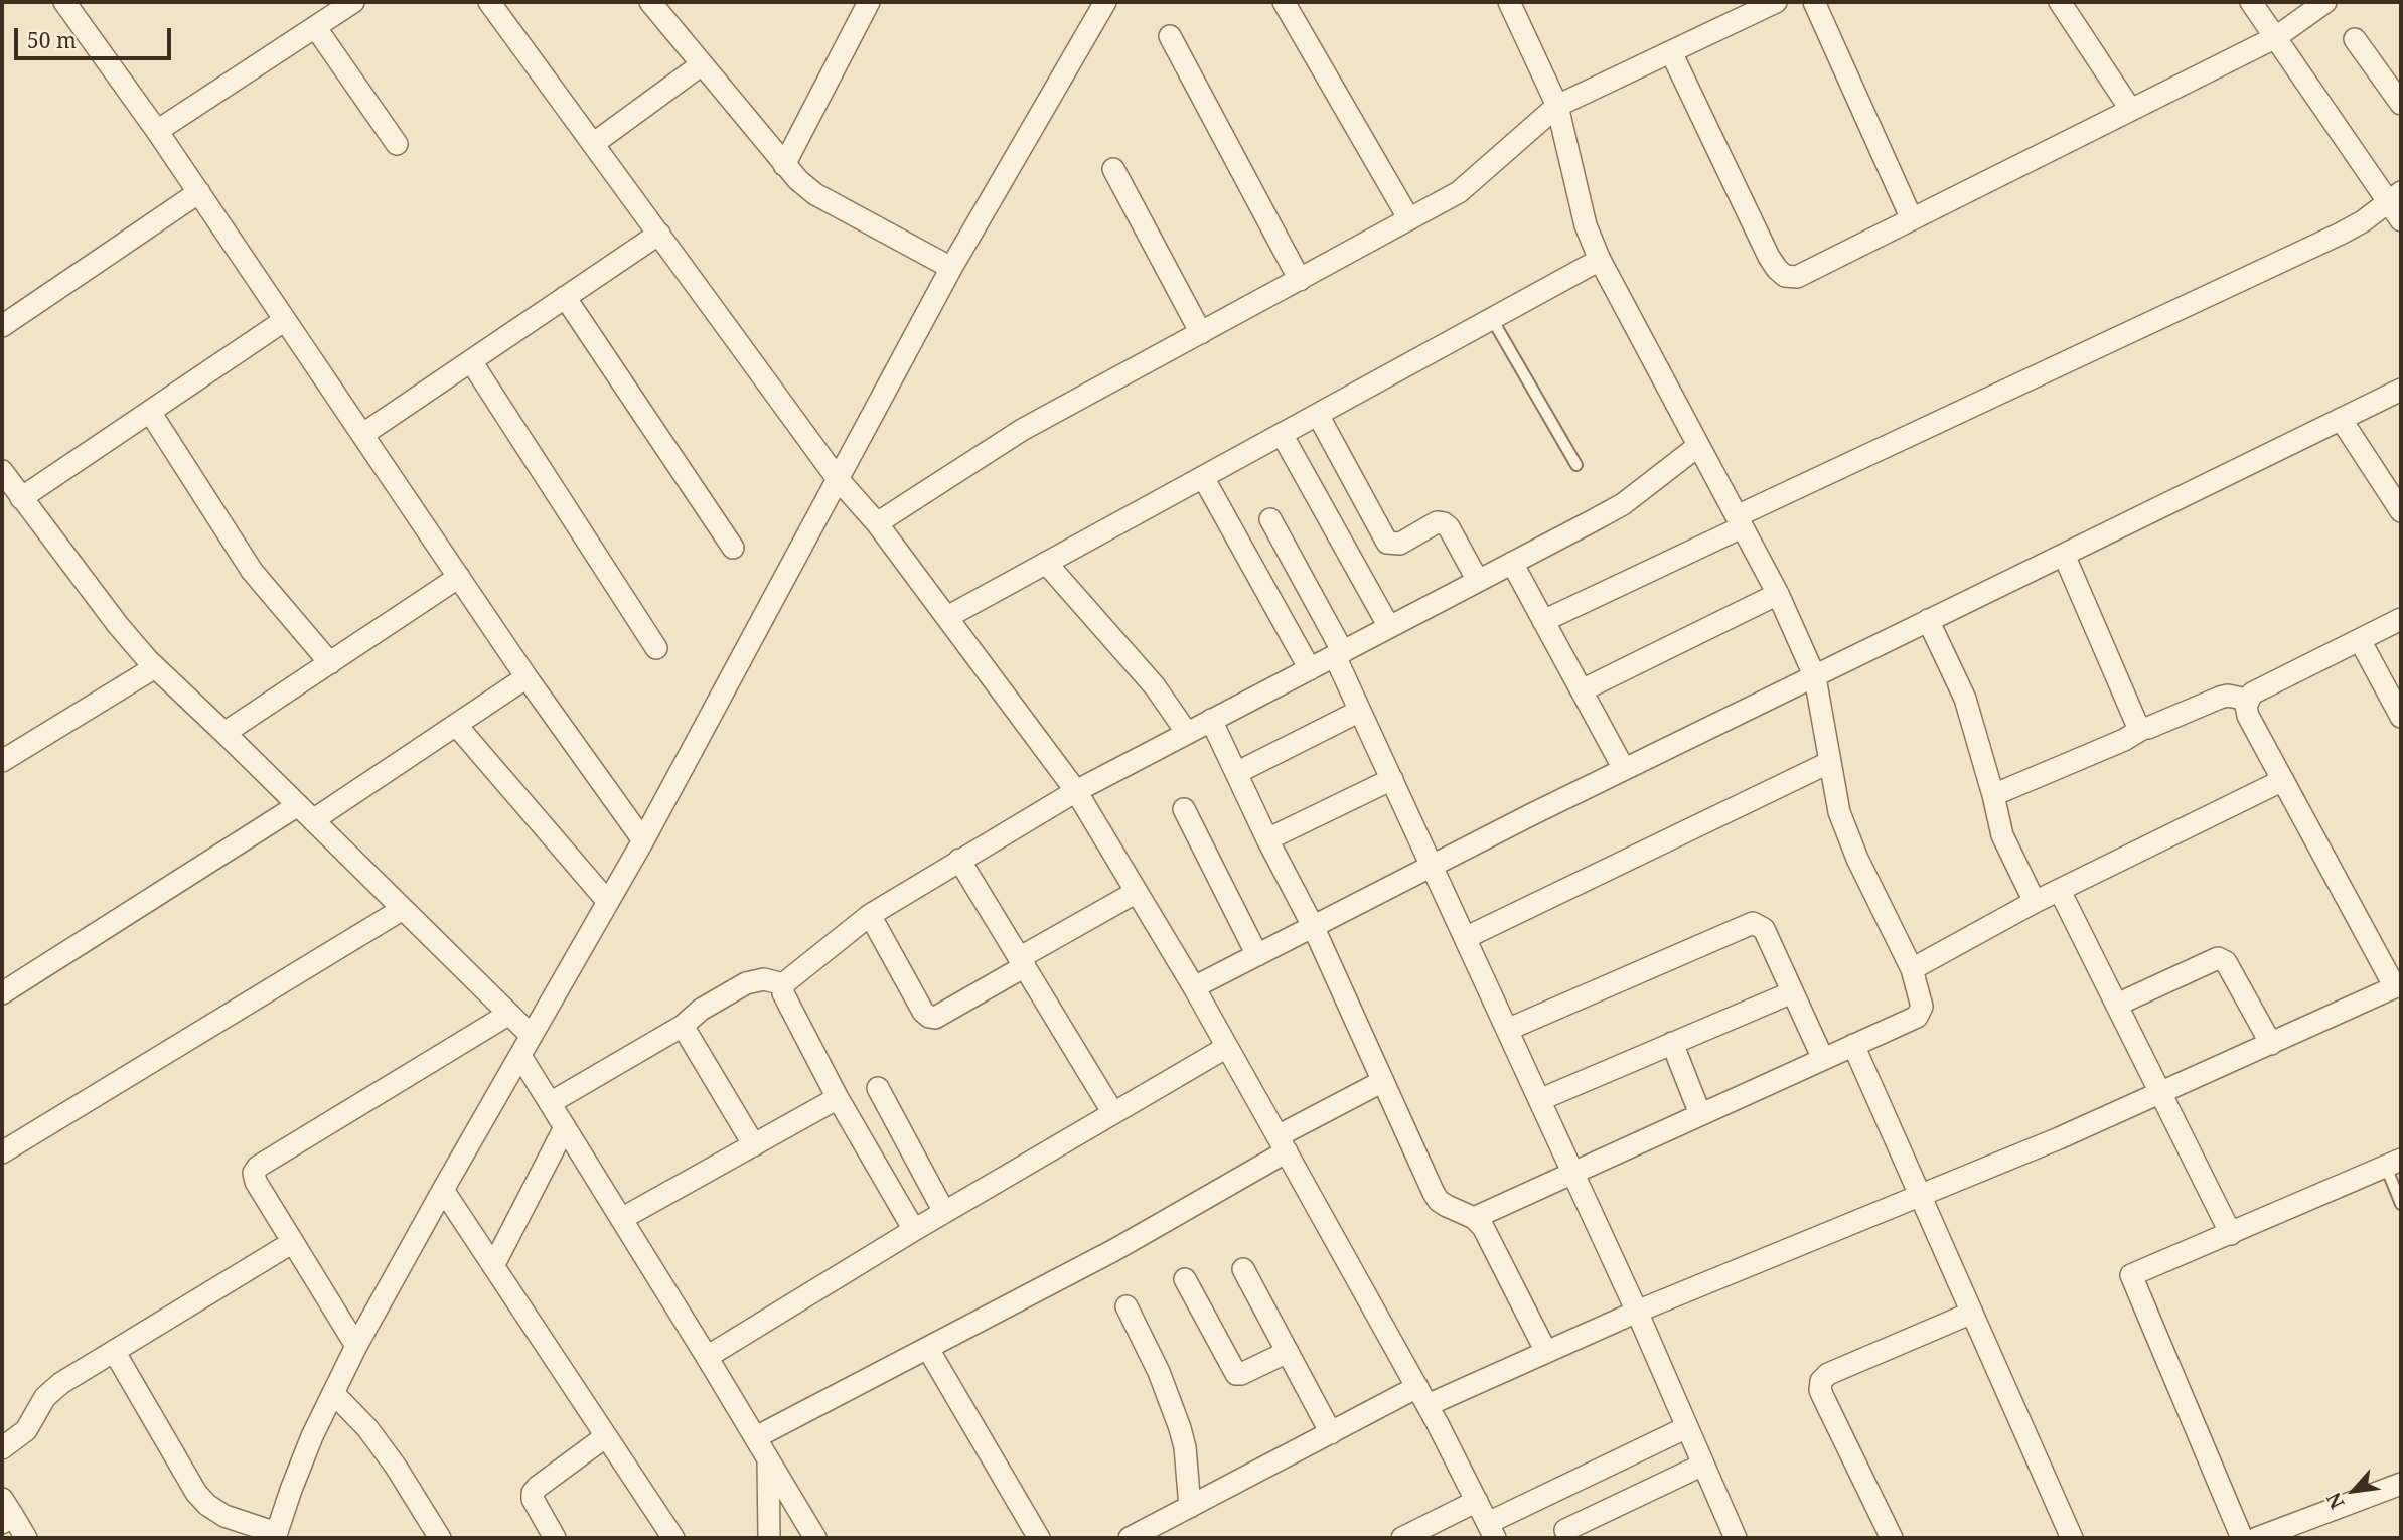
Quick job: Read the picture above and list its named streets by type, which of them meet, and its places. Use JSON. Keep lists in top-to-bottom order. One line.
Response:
{"scale_bar":"50 m","north":"bottom left"}
